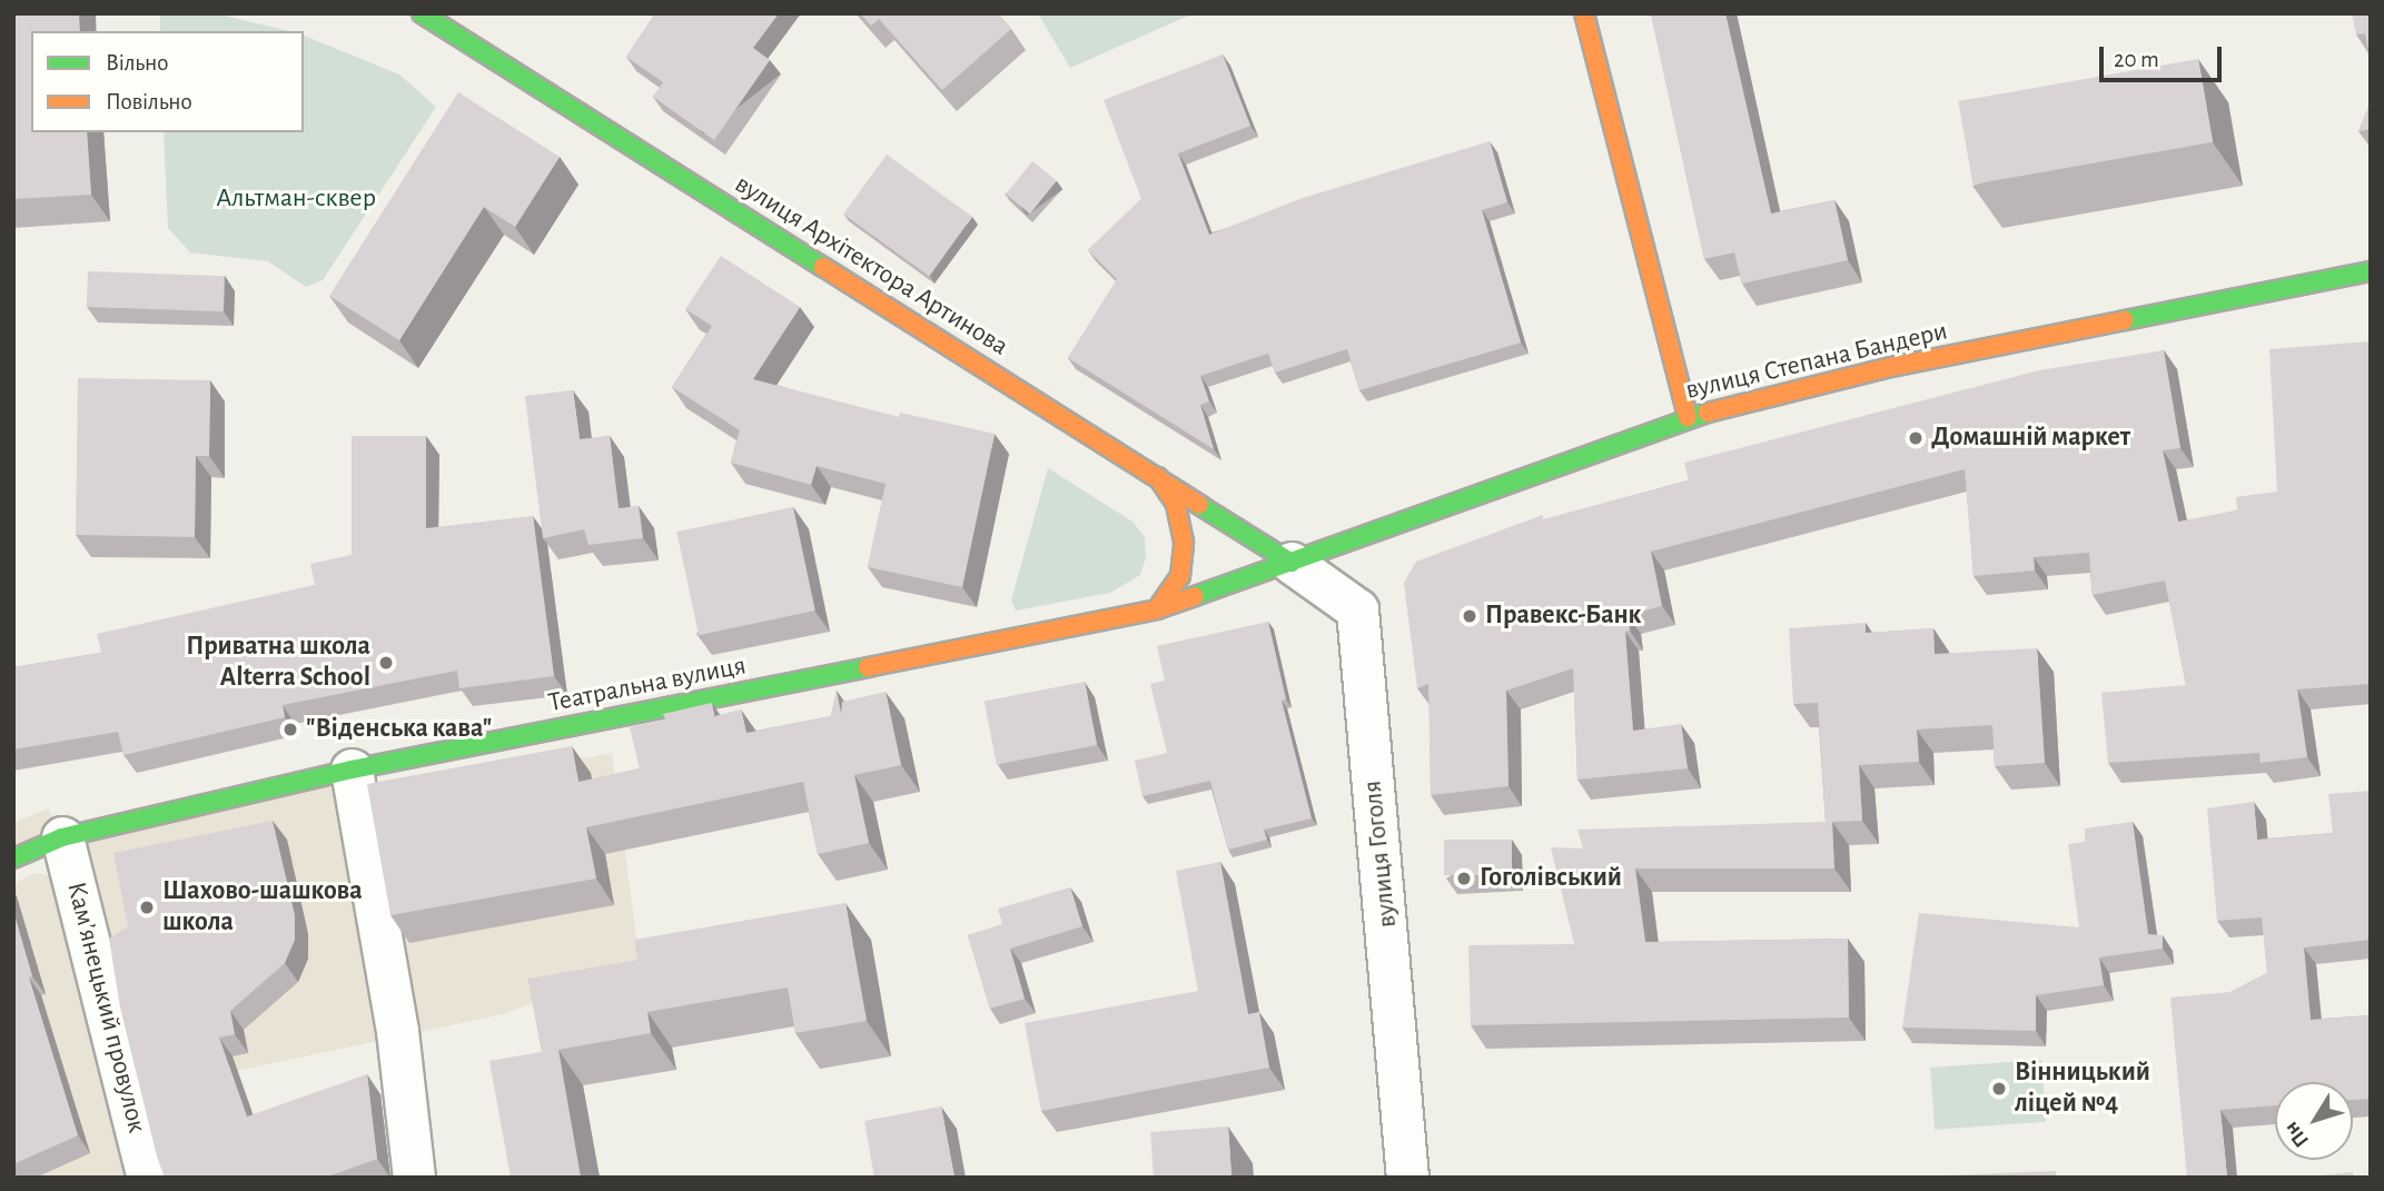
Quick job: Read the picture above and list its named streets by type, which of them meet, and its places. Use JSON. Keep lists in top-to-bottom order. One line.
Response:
{"streets":{"street":["вулиця Архітектора Артинова","вулиця Степана Бандери","Театральна вулиця","вулиця Гоголя","Камʼянецький провулок"]},"crossings":[["вулиця Архітектора Артинова","вулиця Степана Бандери"],["вулиця Архітектора Артинова","Театральна вулиця"],["вулиця Архітектора Артинова","вулиця Гоголя"],["вулиця Степана Бандери","Театральна вулиця"],["вулиця Степана Бандери","вулиця Гоголя"],["Театральна вулиця","вулиця Гоголя"],["Театральна вулиця","Камʼянецький провулок"]],"parks":["Альтман-сквер"],"places":["Домашній маркет","Правекс-Банк","Приватна школа Alterra School","\"Віденська кава\"","Гоголівський","Шахово-шашкова школа","Вінницький ліцей №4"],"legend":["Вільно","Повільно"],"scale_bar":"20 m","north":"bottom left"}
